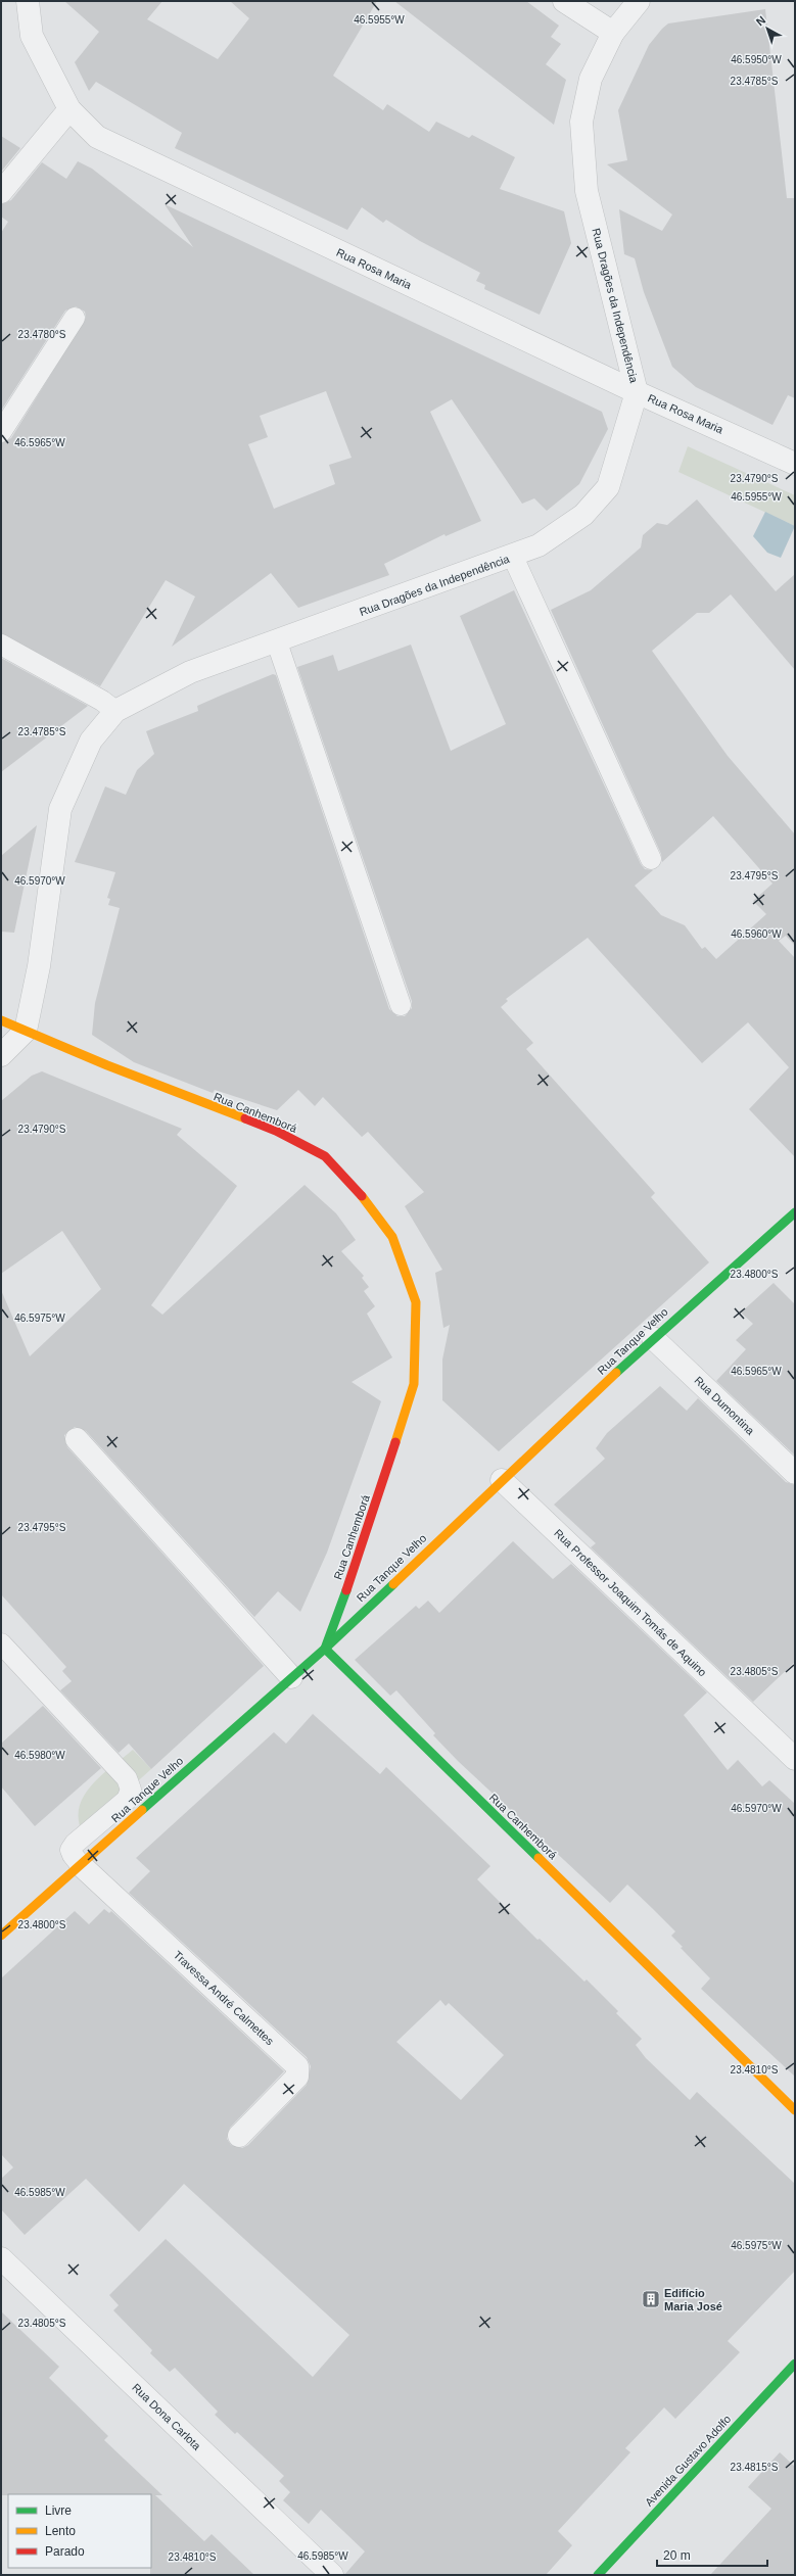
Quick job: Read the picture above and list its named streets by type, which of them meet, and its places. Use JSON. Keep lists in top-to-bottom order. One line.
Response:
{"streets":{"street":["Rua Rosa Maria","Rua Dragões da Independência","Rua Canhemborá","Rua Tanque Velho","Rua Dumontina","Rua Professor Joaquim Tomás de Aquino","Travessa André Calmettes","Rua Dona Carlota","Avenida Gustavo Adolfo"]},"crossings":[["Rua Rosa Maria","Rua Dragões da Independência"],["Rua Dragões da Independência","Rua Canhemborá"],["Rua Canhemborá","Rua Tanque Velho"],["Rua Tanque Velho","Rua Dumontina"],["Rua Tanque Velho","Rua Professor Joaquim Tomás de Aquino"],["Rua Tanque Velho","Travessa André Calmettes"]],"places":{"building":["Edifício Maria José"]},"legend":["Livre","Lento","Parado"],"scale_bar":"20 m","north":"top left","coordinates":["46.5955°W","46.5950°W","23.4785°S","23.4780°S","46.5965°W","23.4790°S","23.4795°S","46.5970°W","46.5960°W","23.4800°S","46.5975°W","23.4805°S","46.5980°W","23.4810°S","46.5985°W","23.4815°S"]}
